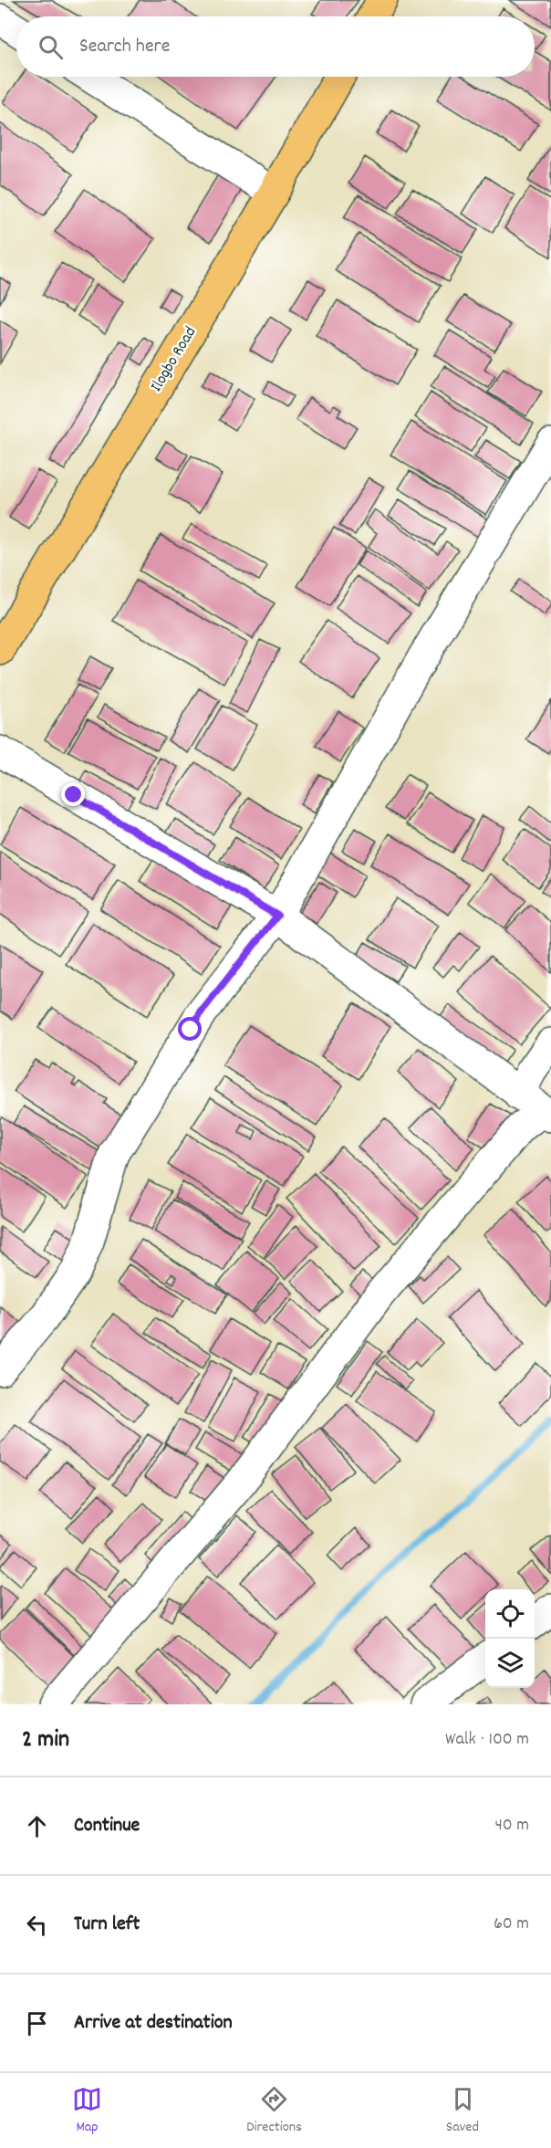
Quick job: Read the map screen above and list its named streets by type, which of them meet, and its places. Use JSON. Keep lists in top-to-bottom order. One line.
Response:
{"streets":{"main road":["Ilogbo Road"]},"page":{"search":"Search here","heading":["2 min","Walk · 100 m"],"list":[["Continue","40 m"],["Turn left","60 m"],"Arrive at destination"],"nav":["Map","Directions","Saved"]}}
